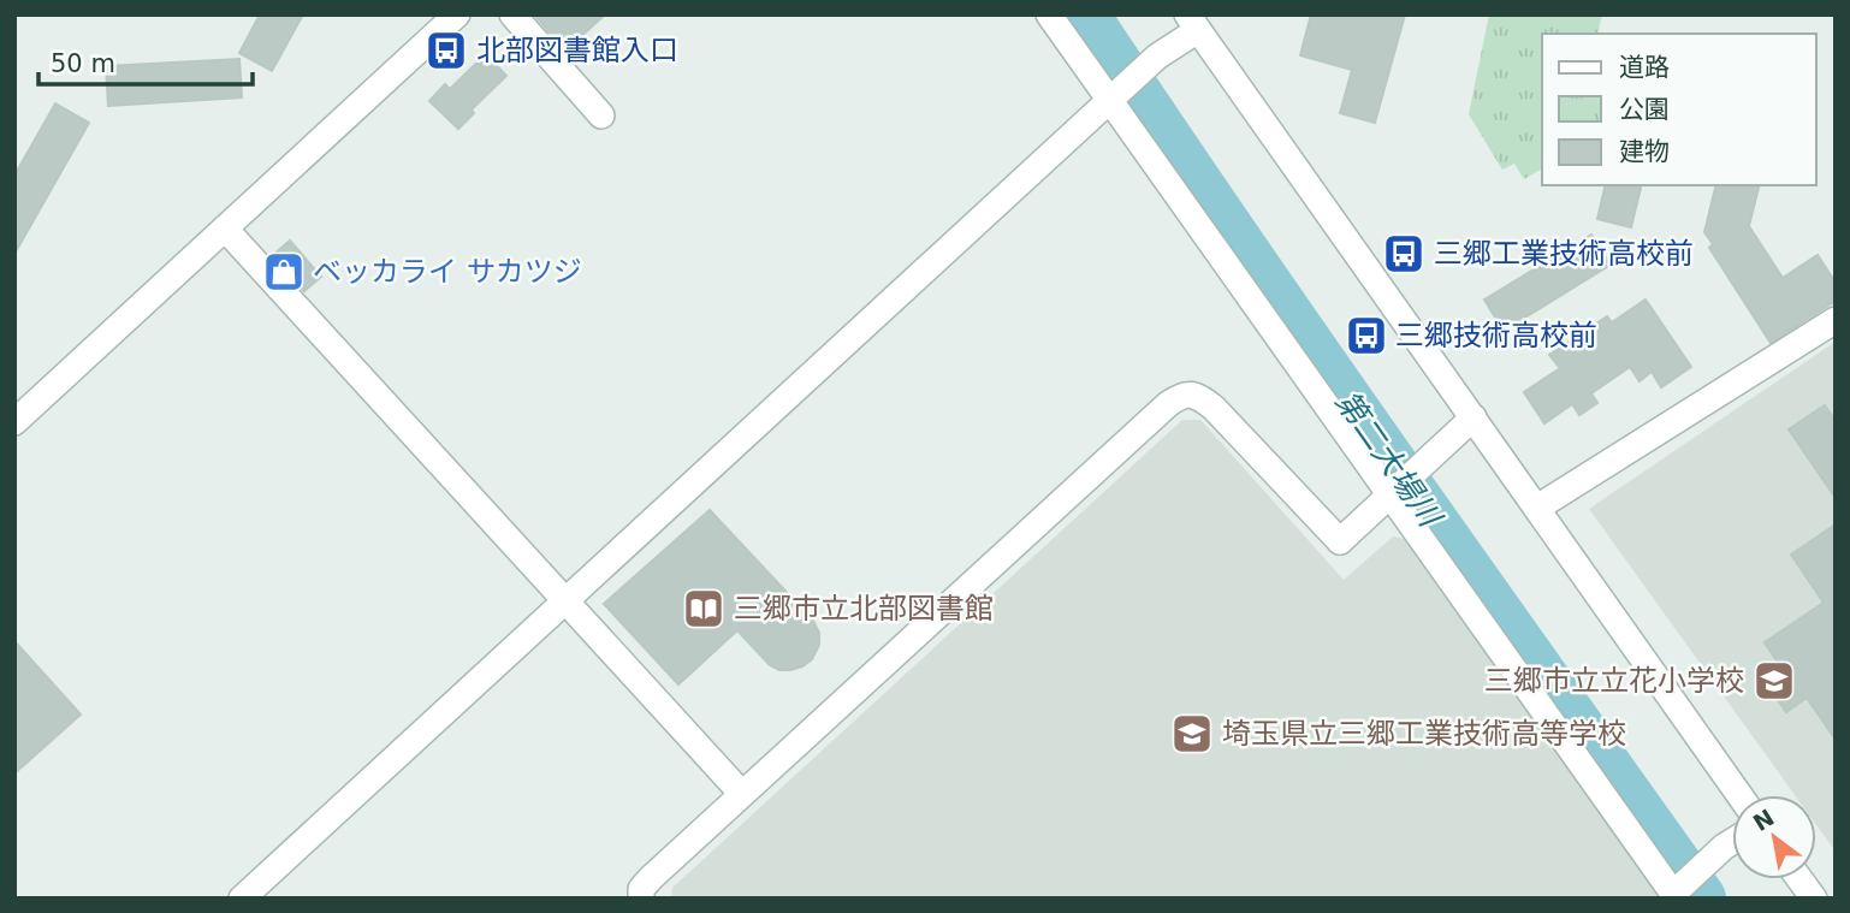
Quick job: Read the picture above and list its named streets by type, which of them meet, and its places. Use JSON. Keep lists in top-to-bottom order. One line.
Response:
{"water":["第二大場川"],"places":{"bus stop":["北部図書館入口","三郷工業技術高校前","三郷技術高校前"],"shop":["ベッカライ サカツジ"],"library":["三郷市立北部図書館"],"school or university":["三郷市立立花小学校","埼玉県立三郷工業技術高等学校"]},"legend":["道路","公園","建物"],"scale_bar":"50 m","north":"top left"}
